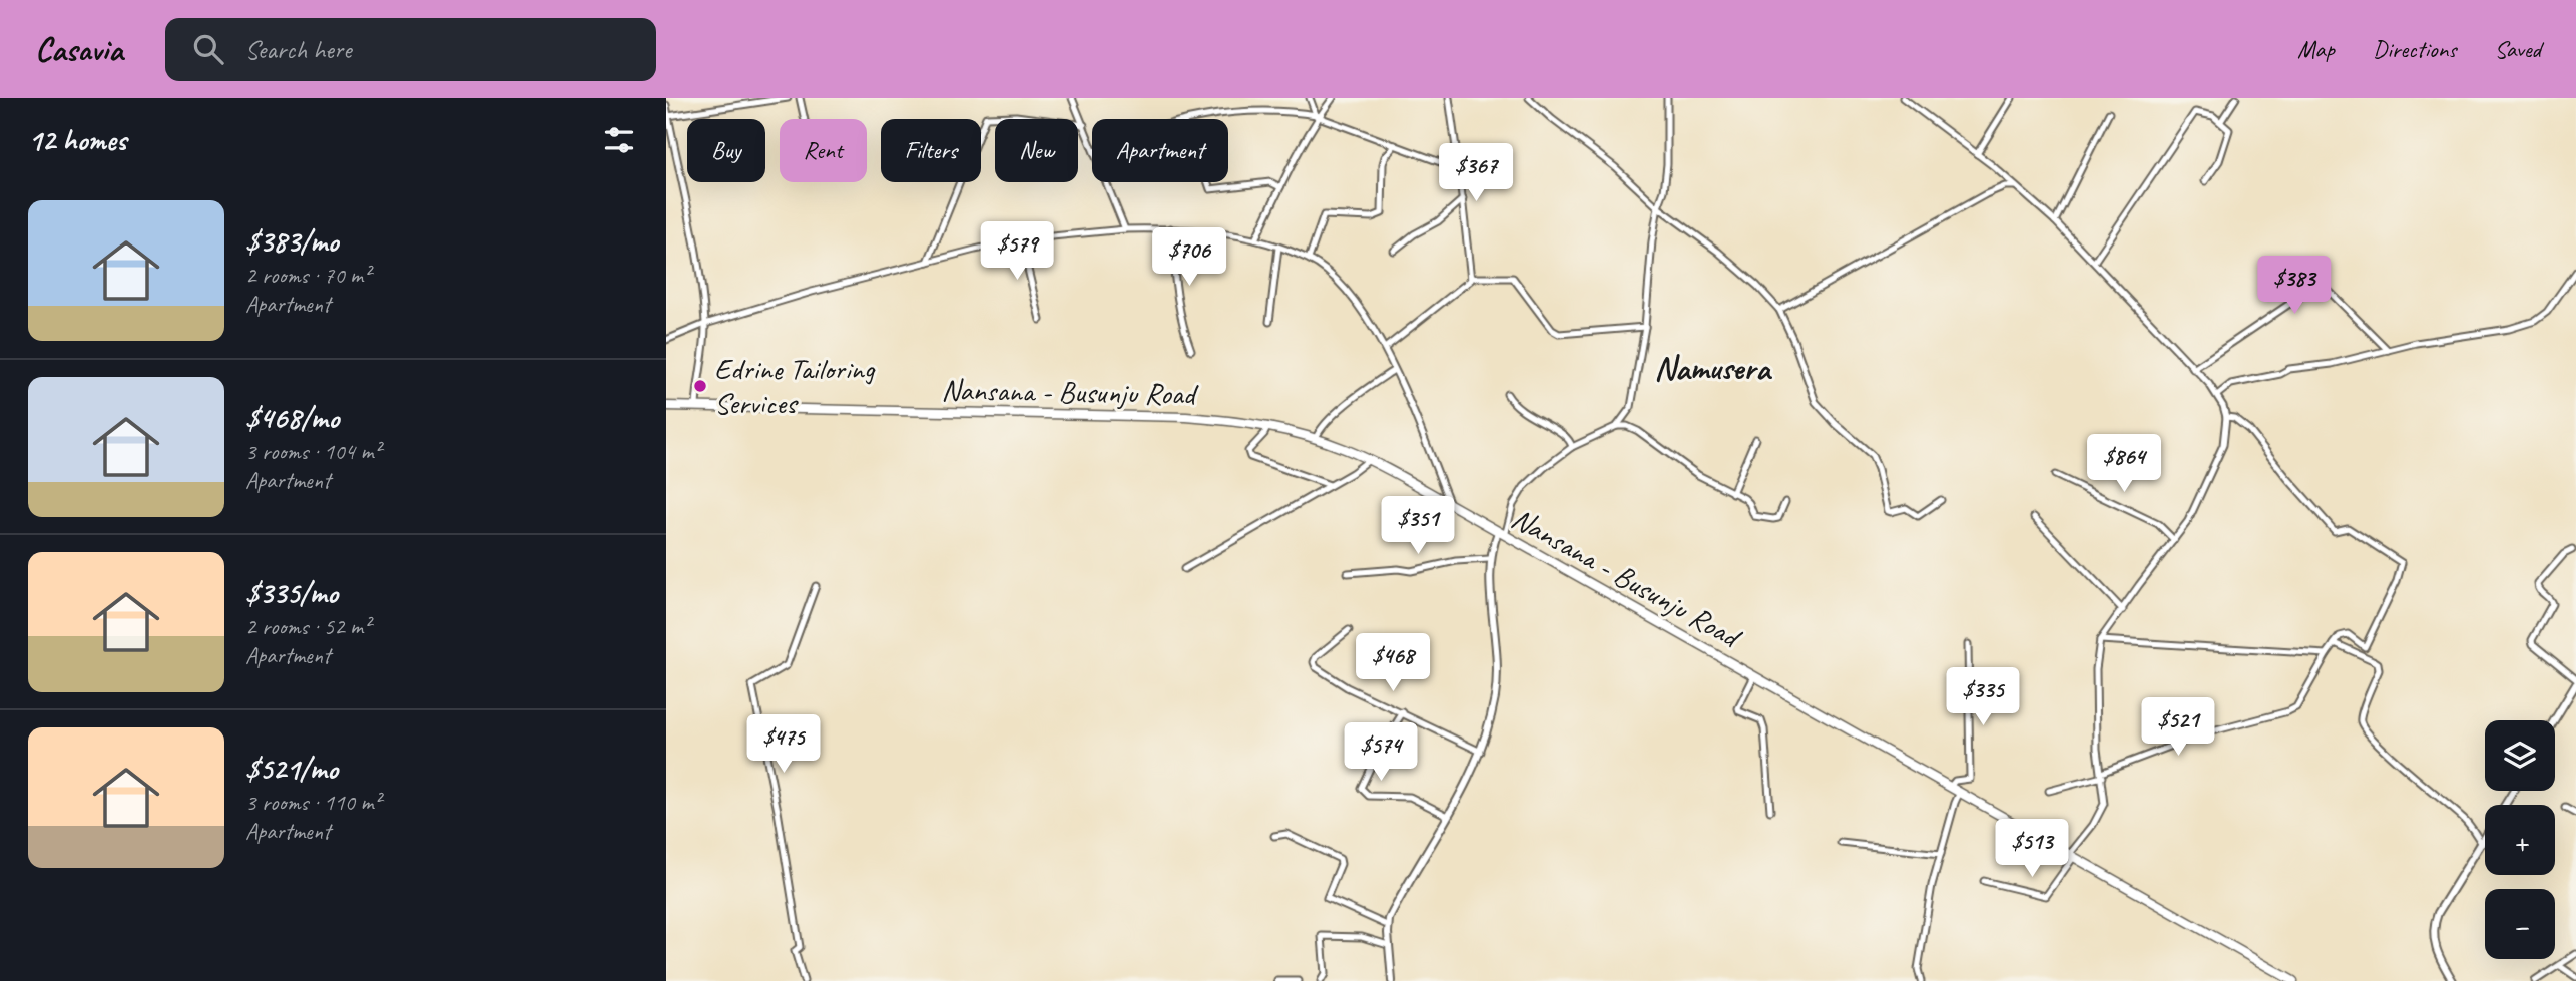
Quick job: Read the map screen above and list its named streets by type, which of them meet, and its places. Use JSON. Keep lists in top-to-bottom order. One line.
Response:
{"streets":{"main road":["Nansana - Busunju Road"]},"districts":["Namusera"],"places":["Edrine Tailoring Services"],"page":{"header":"Casavia","search":"Search here","nav":["Map","Directions","Saved"],"heading":"12 homes","chip":["Buy","Rent","Filters","New","Apartment"],"price":["$367","$579","$706","$383","$864","$351","$468","$335","$521","$475","$574","$513"],"list":[{"name":"$383/mo","note":"2 rooms · 70 m² · Apartment"},{"name":"$468/mo","note":"3 rooms · 104 m² · Apartment"},{"name":"$335/mo","note":"2 rooms · 52 m² · Apartment"},{"name":"$521/mo","note":"3 rooms · 110 m² · Apartment"}],"map_buttons":["+","−"]}}
